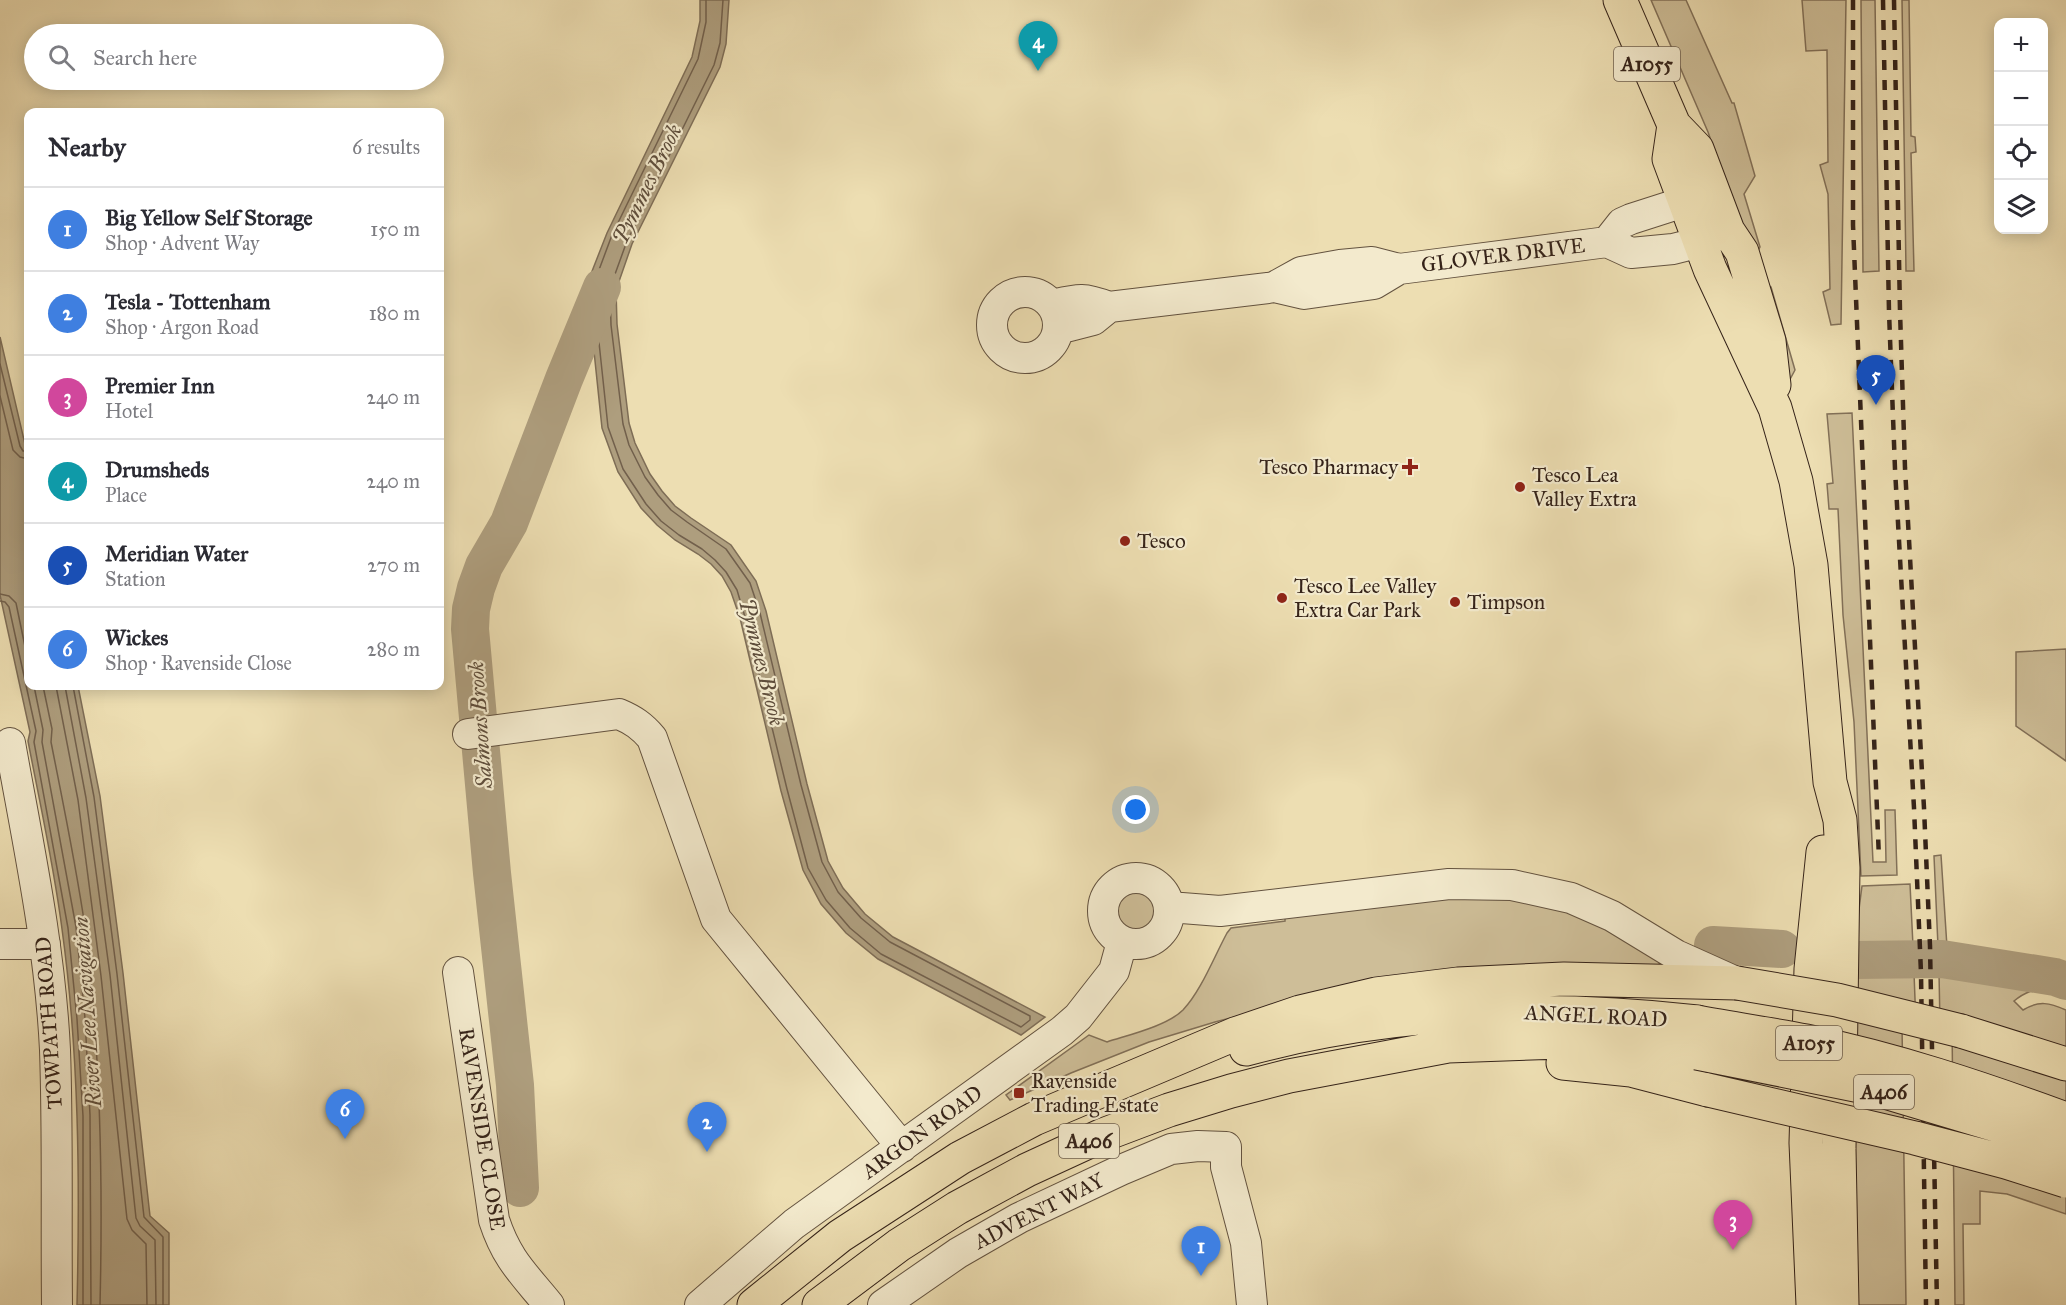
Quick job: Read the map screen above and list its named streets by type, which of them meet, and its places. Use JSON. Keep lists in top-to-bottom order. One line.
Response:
{"streets":{"main road":["A1055","ANGEL ROAD","A406"],"street":["GLOVER DRIVE","TOWPATH ROAD","RAVENSIDE CLOSE","ARGON ROAD","ADVENT WAY"]},"crossings":[["A1055","GLOVER DRIVE"],["ANGEL ROAD","A406"]],"water":["Pymmes Brook","Salmons Brook","River Lee Navigation"],"places":{"health":["Tesco Pharmacy"],"other":["Tesco Lea Valley Extra","Tesco","Tesco Lee Valley Extra Car Park","Timpson"],"transit":["Ravenside Trading Estate"]},"page":{"map_buttons":["+","−"],"pins":["4","5","6","2","3","1"],"search":"Search here","heading":["Nearby","6 results"],"list":[{"mark":"1","name":"Big Yellow Self Storage","note":"Shop · Advent Way","value":"150 m"},{"mark":"2","name":"Tesla - Tottenham","note":"Shop · Argon Road","value":"180 m"},{"mark":"3","name":"Premier Inn","note":"Hotel","value":"240 m"},{"mark":"4","name":"Drumsheds","note":"Place","value":"240 m"},{"mark":"5","name":"Meridian Water","note":"Station","value":"270 m"},{"mark":"6","name":"Wickes","note":"Shop · Ravenside Close","value":"280 m"}]}}
